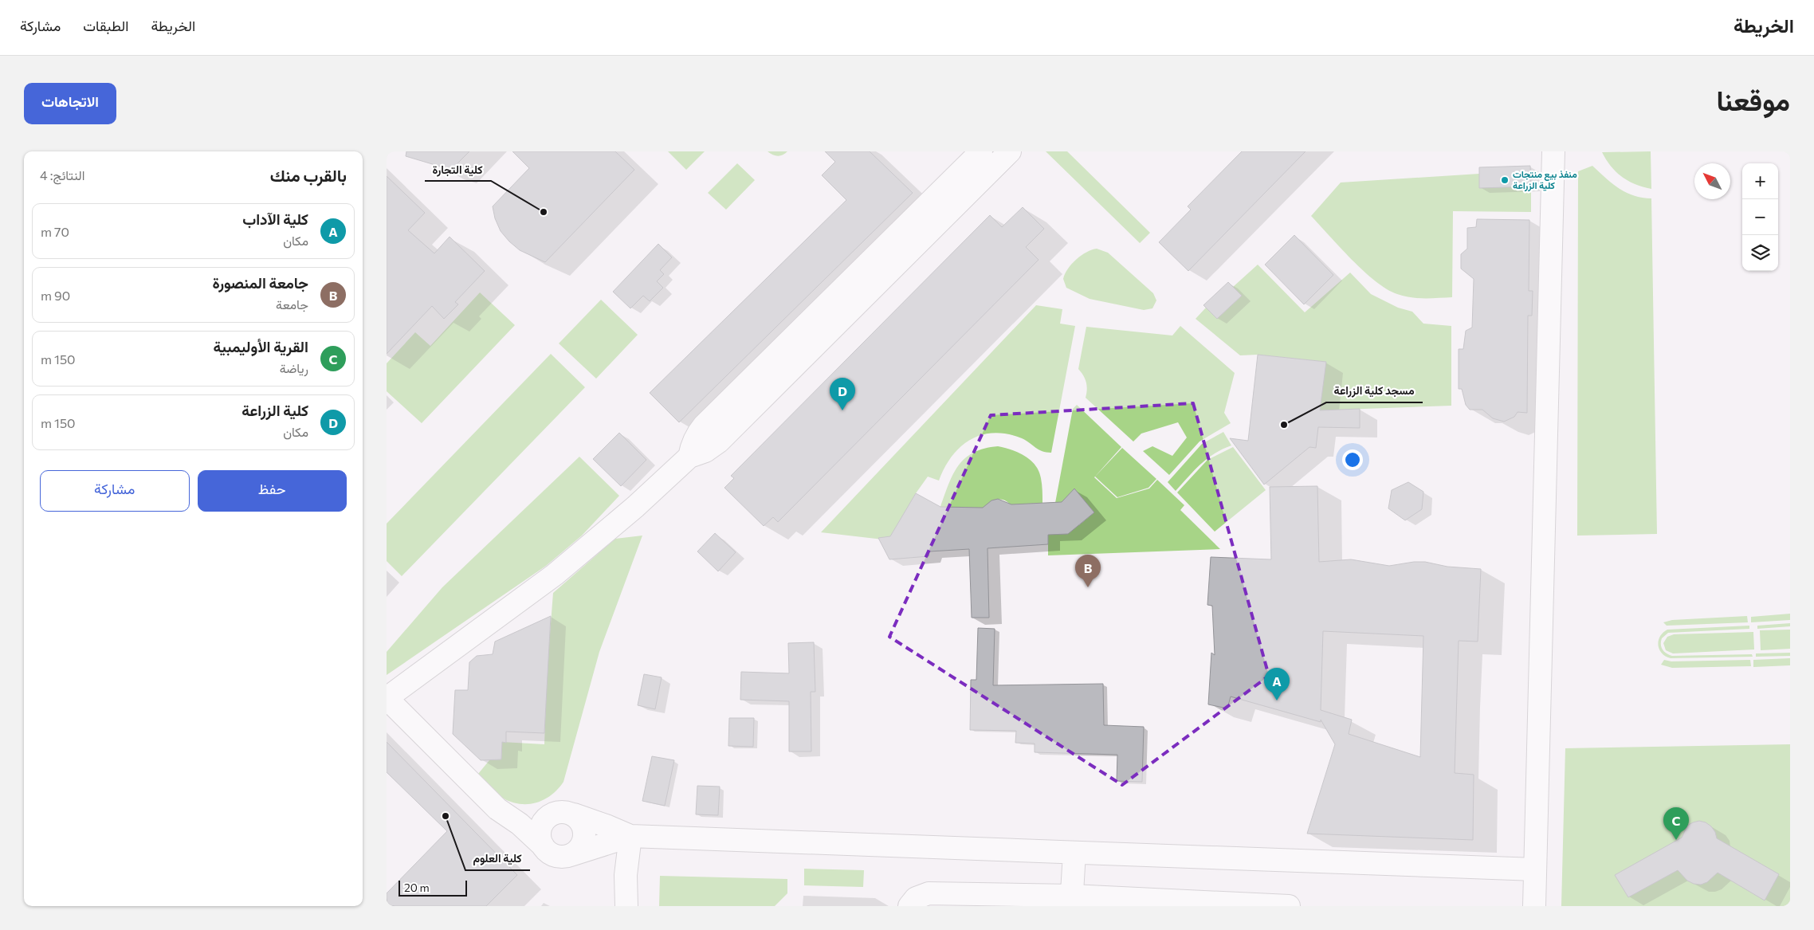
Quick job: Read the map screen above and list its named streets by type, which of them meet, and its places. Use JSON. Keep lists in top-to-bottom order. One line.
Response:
{"places":["منفذ بيع منتجات كلية الزراعة","كلية التجارة","مسجد كلية الزراعة","كلية العلوم"],"scale_bar":"20 m","north":"top left","page":{"header":"الخريطة","nav":["الخريطة","الطبقات","مشاركة"],"title":"موقعنا","buttons":["الاتجاهات",["حفظ","مشاركة"]],"heading":["بالقرب منك","النتائج: 4"],"map_buttons":["+","−"],"list":[{"mark":"A","name":"كلية الآداب","note":"مكان","value":"70 m"},{"mark":"B","name":"جامعة المنصورة","note":"جامعة","value":"90 m"},{"mark":"C","name":"القرية الأوليمبية","note":"رياضة","value":"150 m"},{"mark":"D","name":"كلية الزراعة","note":"مكان","value":"150 m"}],"pins":["D","B","A","C"],"scale":"20 m"}}
